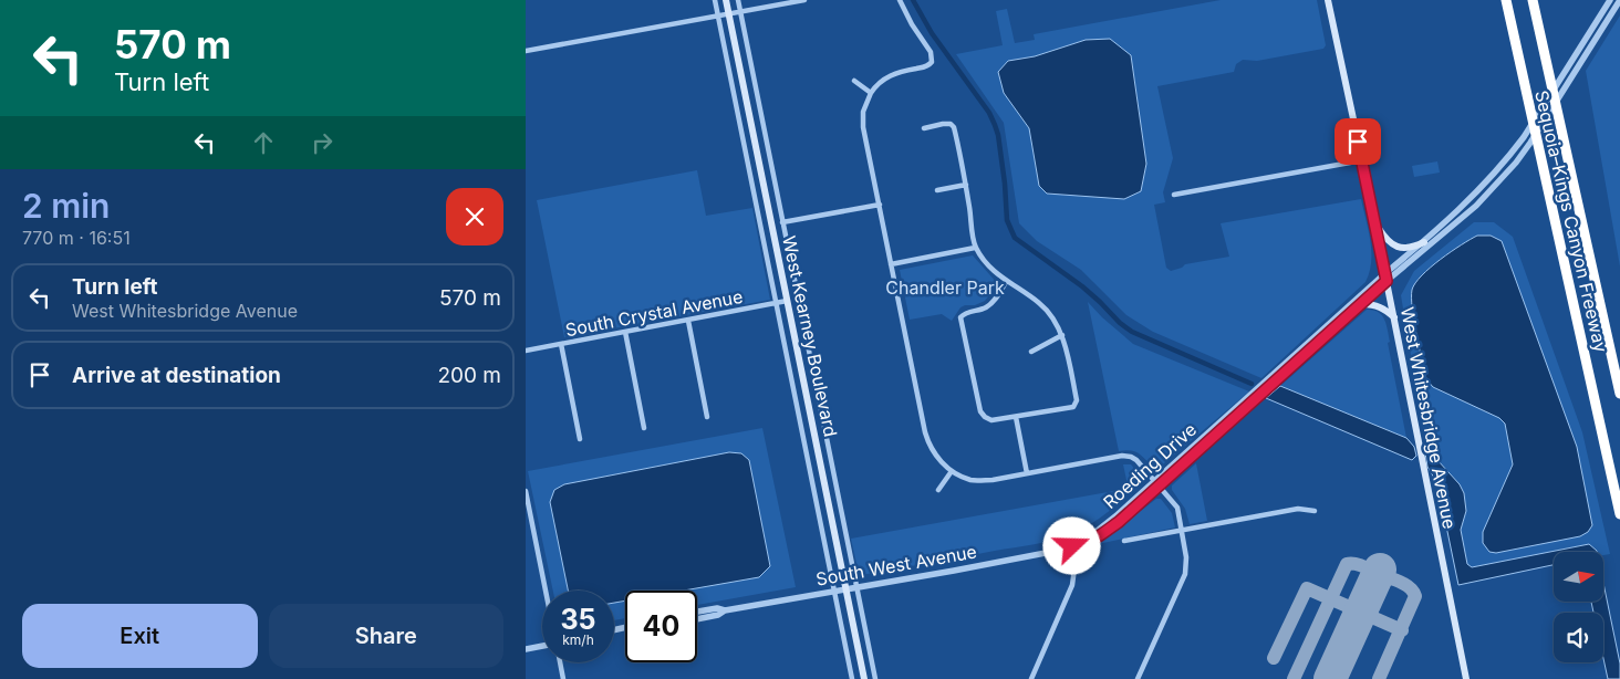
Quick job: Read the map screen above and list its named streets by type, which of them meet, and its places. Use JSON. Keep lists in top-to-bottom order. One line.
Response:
{"streets":{"highway":["Sequoia–Kings Canyon Freeway"],"main road":["West Kearney Boulevard","West Whitesbridge Avenue"],"street":["South Crystal Avenue","Roeding Drive","South West Avenue"]},"crossings":[["South Crystal Avenue","West Kearney Boulevard"],["West Kearney Boulevard","South West Avenue"],["West Whitesbridge Avenue","Roeding Drive"],["Roeding Drive","South West Avenue"]],"parks":["Chandler Park"],"north":"right","page":{"turn":["570 m","Turn left"],"heading":["2 min","770 m · 16:51"],"list":[{"name":"Turn left","note":"West Whitesbridge Avenue","value":"570 m"},{"name":"Arrive at destination","value":"200 m"}],"speed":"35 km/h","limit":"40","buttons":["Exit","Share"]}}
